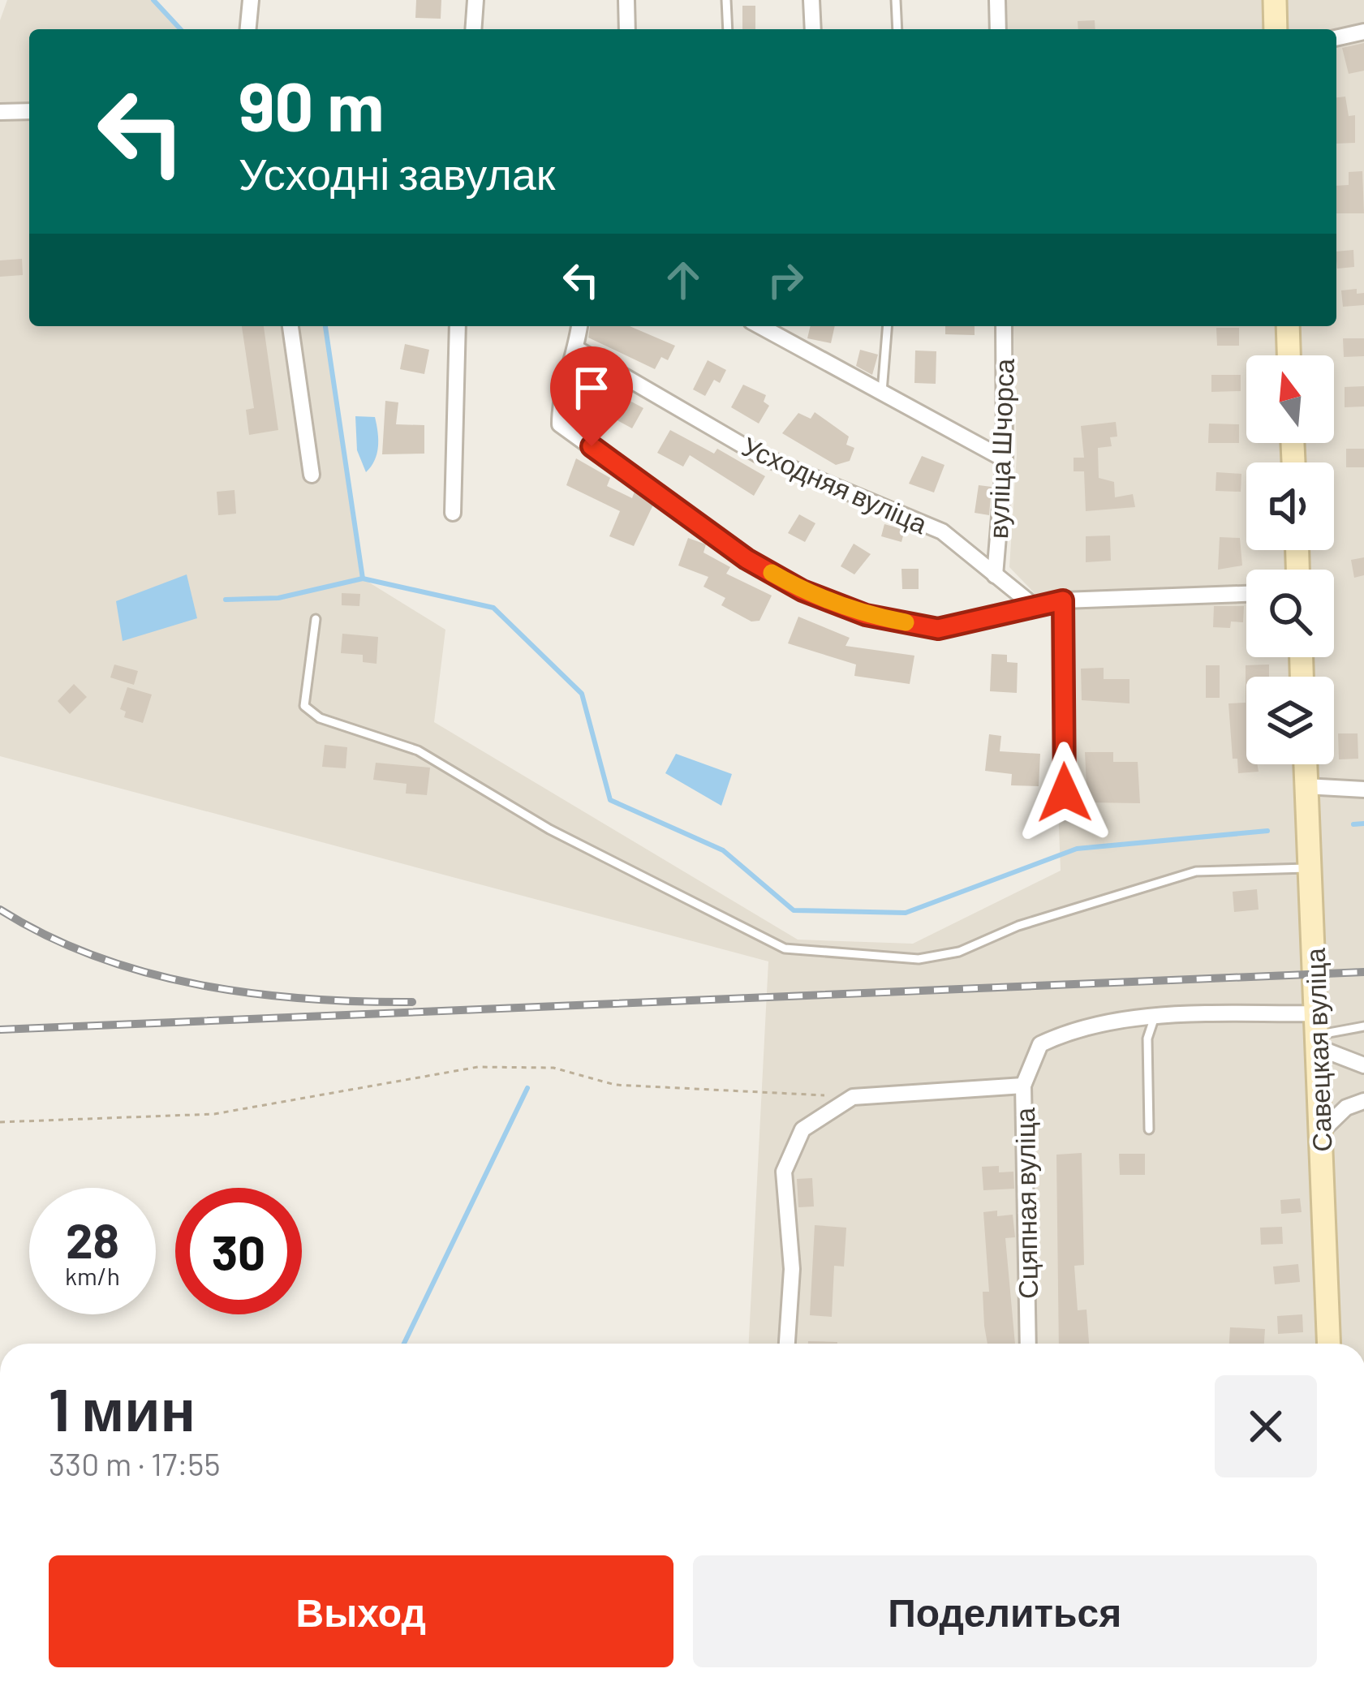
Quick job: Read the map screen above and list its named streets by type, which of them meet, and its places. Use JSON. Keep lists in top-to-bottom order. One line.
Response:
{"streets":{"main road":["Савецкая вуліца"],"street":["вуліца Шчорса","Усходняя вуліца","Сцяпная вуліца"]},"crossings":[["вуліца Шчорса","Усходняя вуліца"],["Савецкая вуліца","Сцяпная вуліца"]],"north":"top","page":{"turn":["90 m","Усходні завулак"],"speed":"28 km/h","limit":"30","heading":["1 мин","330 m · 17:55"],"buttons":["Выход","Поделиться"]}}
